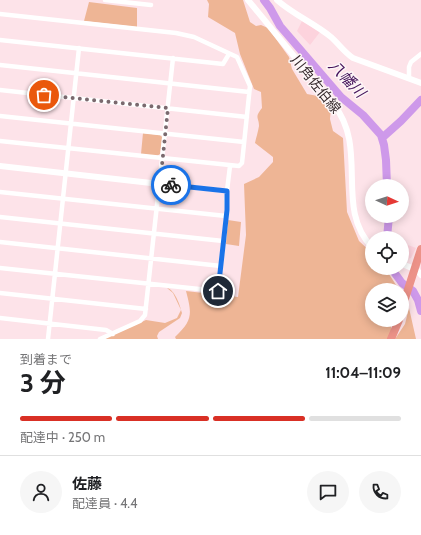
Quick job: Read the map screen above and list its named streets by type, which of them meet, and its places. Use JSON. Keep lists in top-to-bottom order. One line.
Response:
{"streets":{"main road":["川角佐伯線"]},"water":["八幡川"],"north":"right","page":{"heading":["3 分","到着まで","11:04–11:09"],"panel":["佐藤","配達員 · 4.4"],"bar":"配達中 · 250 m"}}
